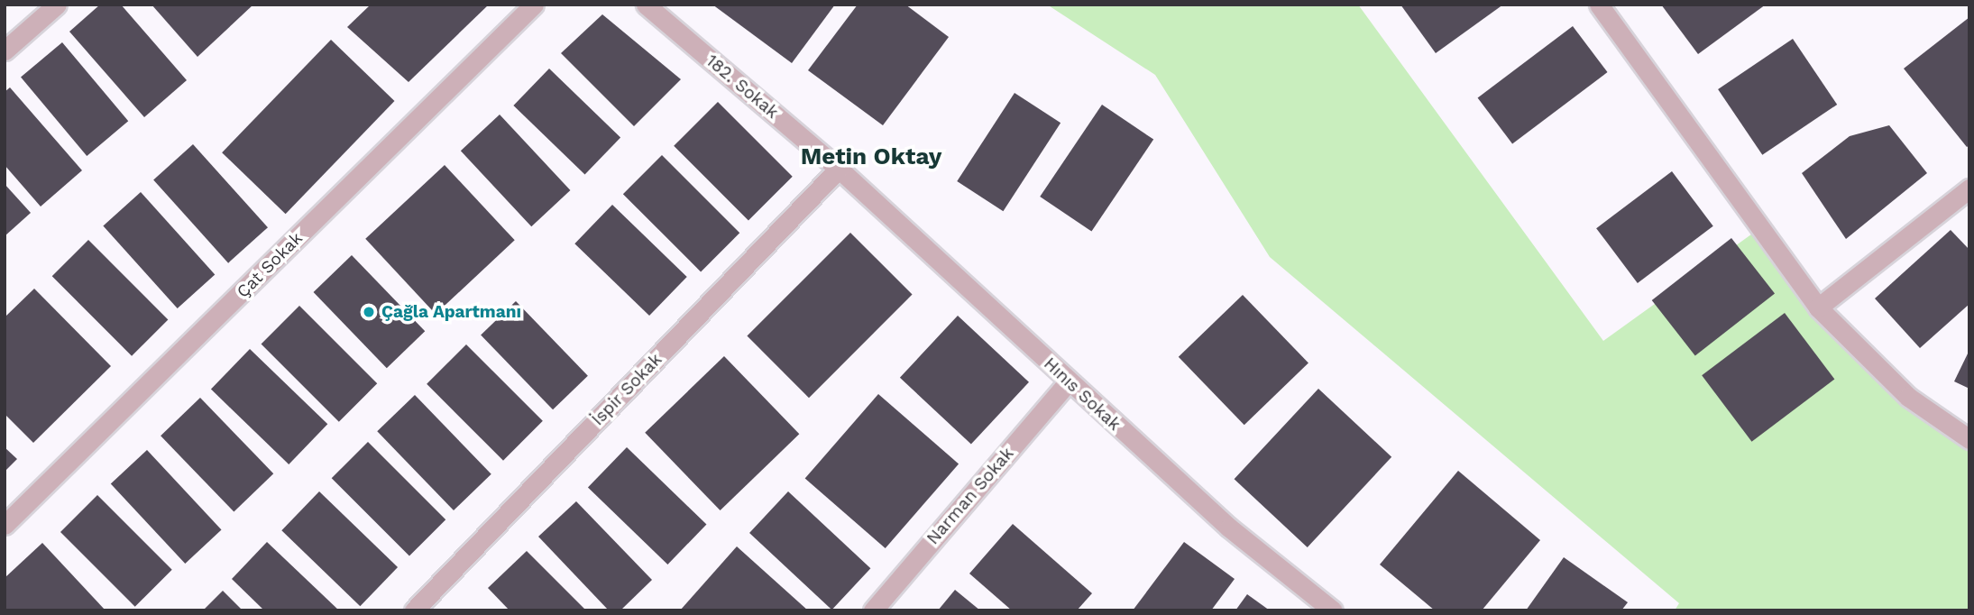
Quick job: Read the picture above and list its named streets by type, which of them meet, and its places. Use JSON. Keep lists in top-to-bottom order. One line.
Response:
{"streets":{"street":["182. Sokak","Çat Sokak","İspir Sokak","Hınıs Sokak","Narman Sokak"]},"crossings":[["182. Sokak","İspir Sokak"],["182. Sokak","Hınıs Sokak"],["İspir Sokak","Hınıs Sokak"],["Hınıs Sokak","Narman Sokak"]],"districts":["Metin Oktay"],"places":["Çağla Apartmanı"]}
